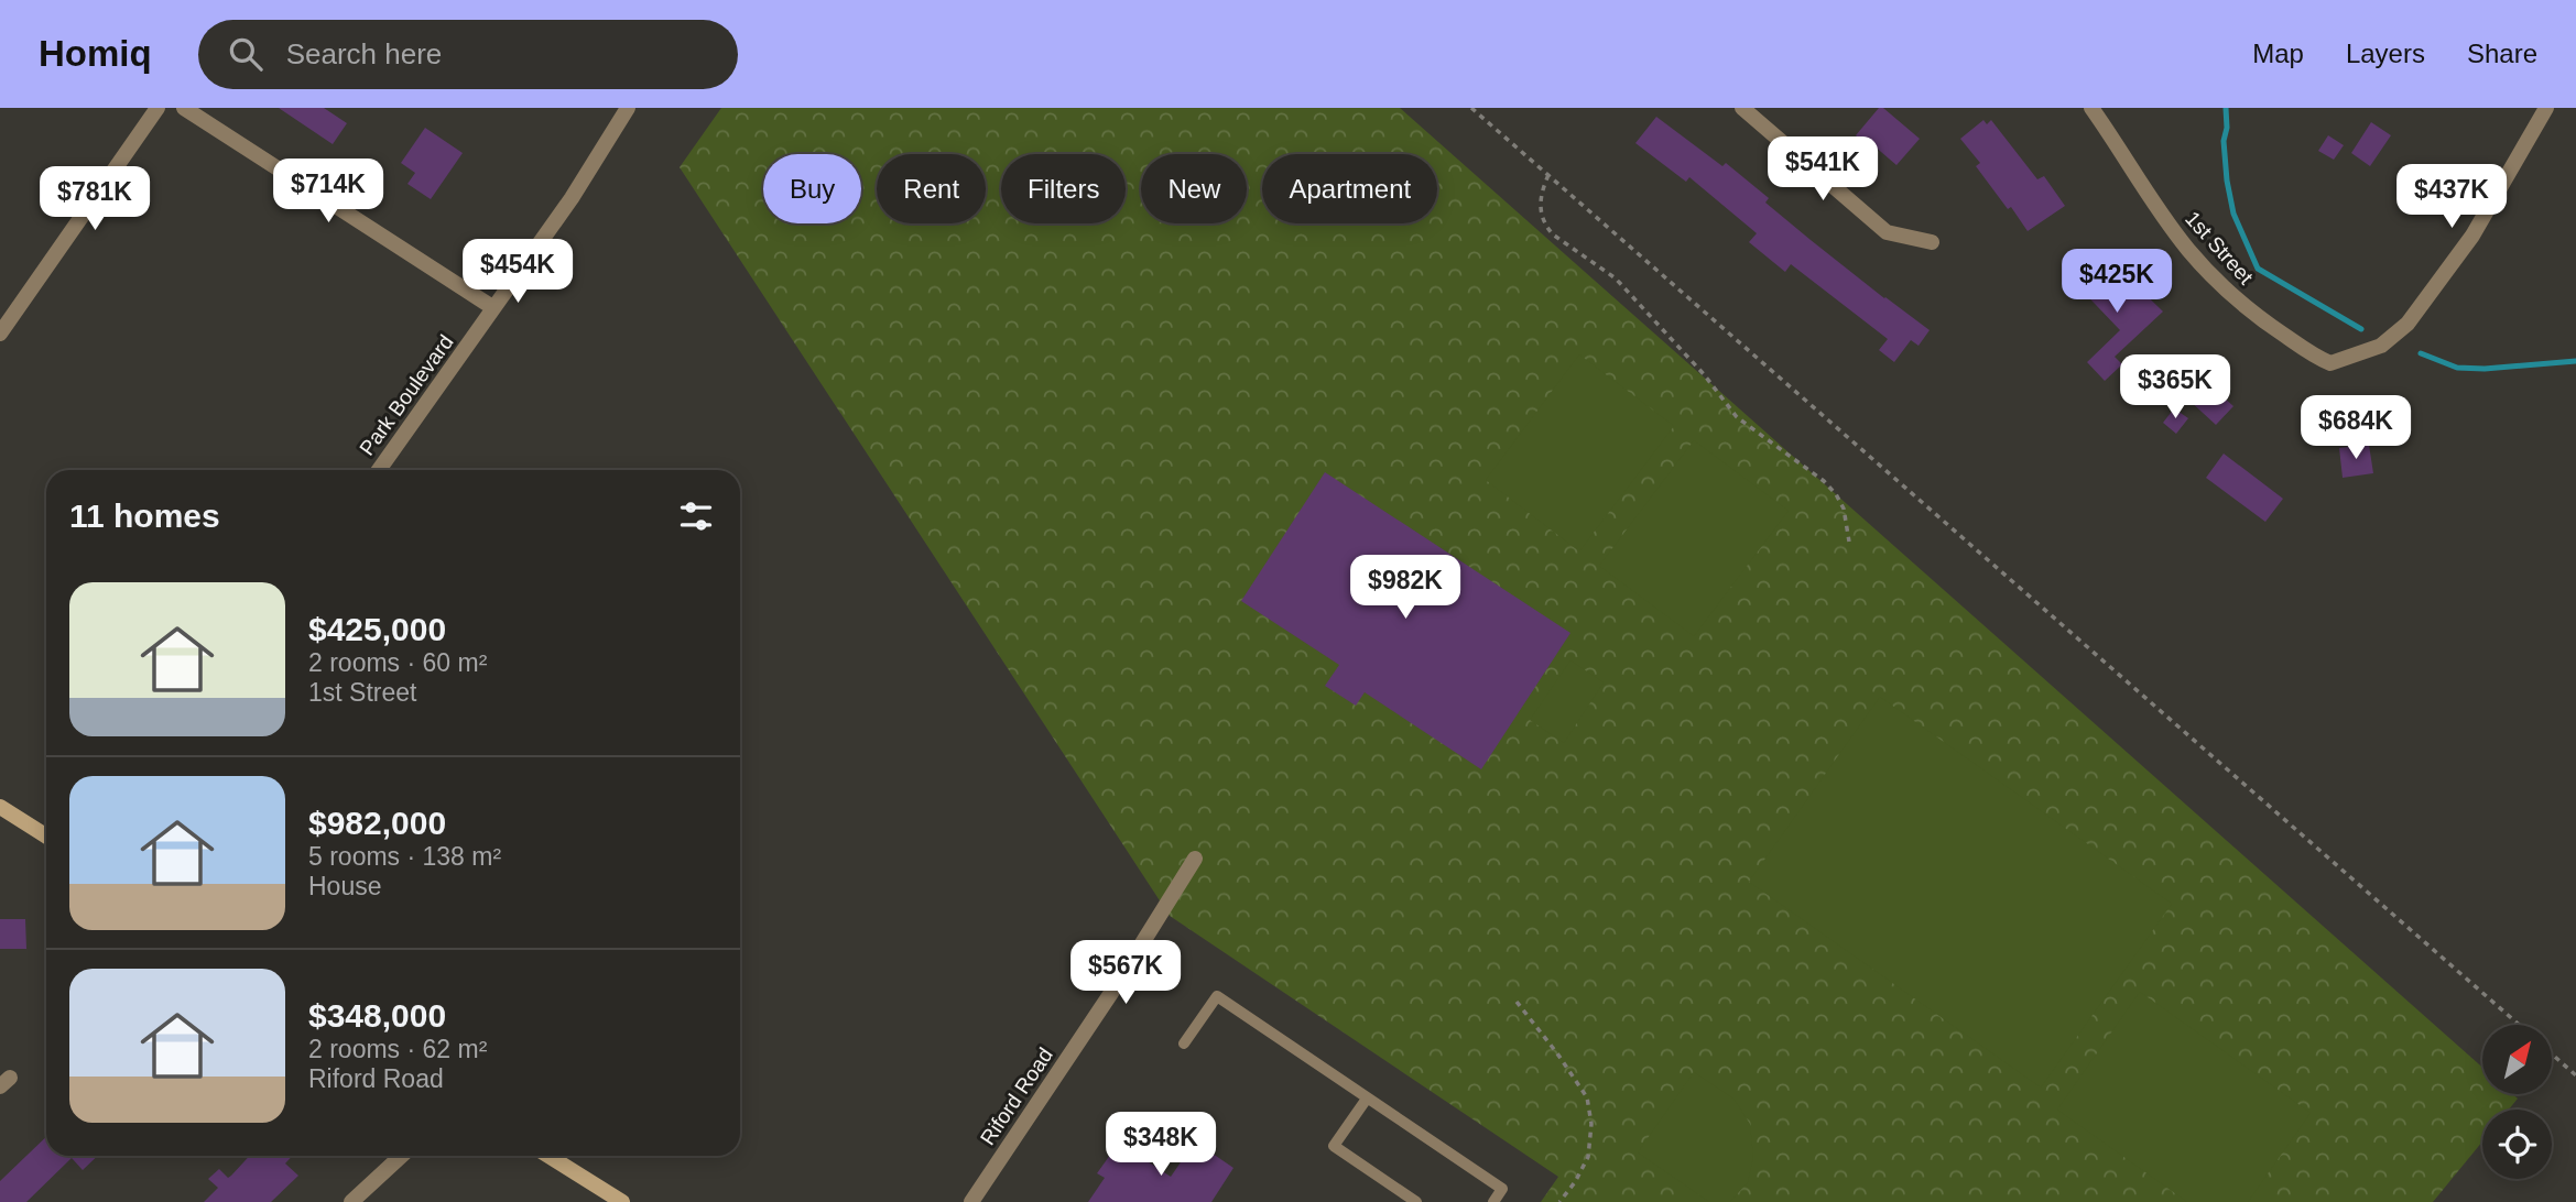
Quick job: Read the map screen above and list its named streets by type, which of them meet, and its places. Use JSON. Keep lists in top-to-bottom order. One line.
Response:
{"streets":{"street":["1st Street","Park Boulevard","Riford Road"]},"north":"top right","page":{"header":"Homiq","search":"Search here","nav":["Map","Layers","Share"],"price":["$541K","$714K","$437K","$781K","$454K","$425K","$365K","$684K","$982K","$567K","$348K"],"chip":["Buy","Rent","Filters","New","Apartment"],"heading":"11 homes","list":[{"name":"$425,000","note":"2 rooms · 60 m² · 1st Street"},{"name":"$982,000","note":"5 rooms · 138 m² · House"},{"name":"$348,000","note":"2 rooms · 62 m² · Riford Road"}]}}
